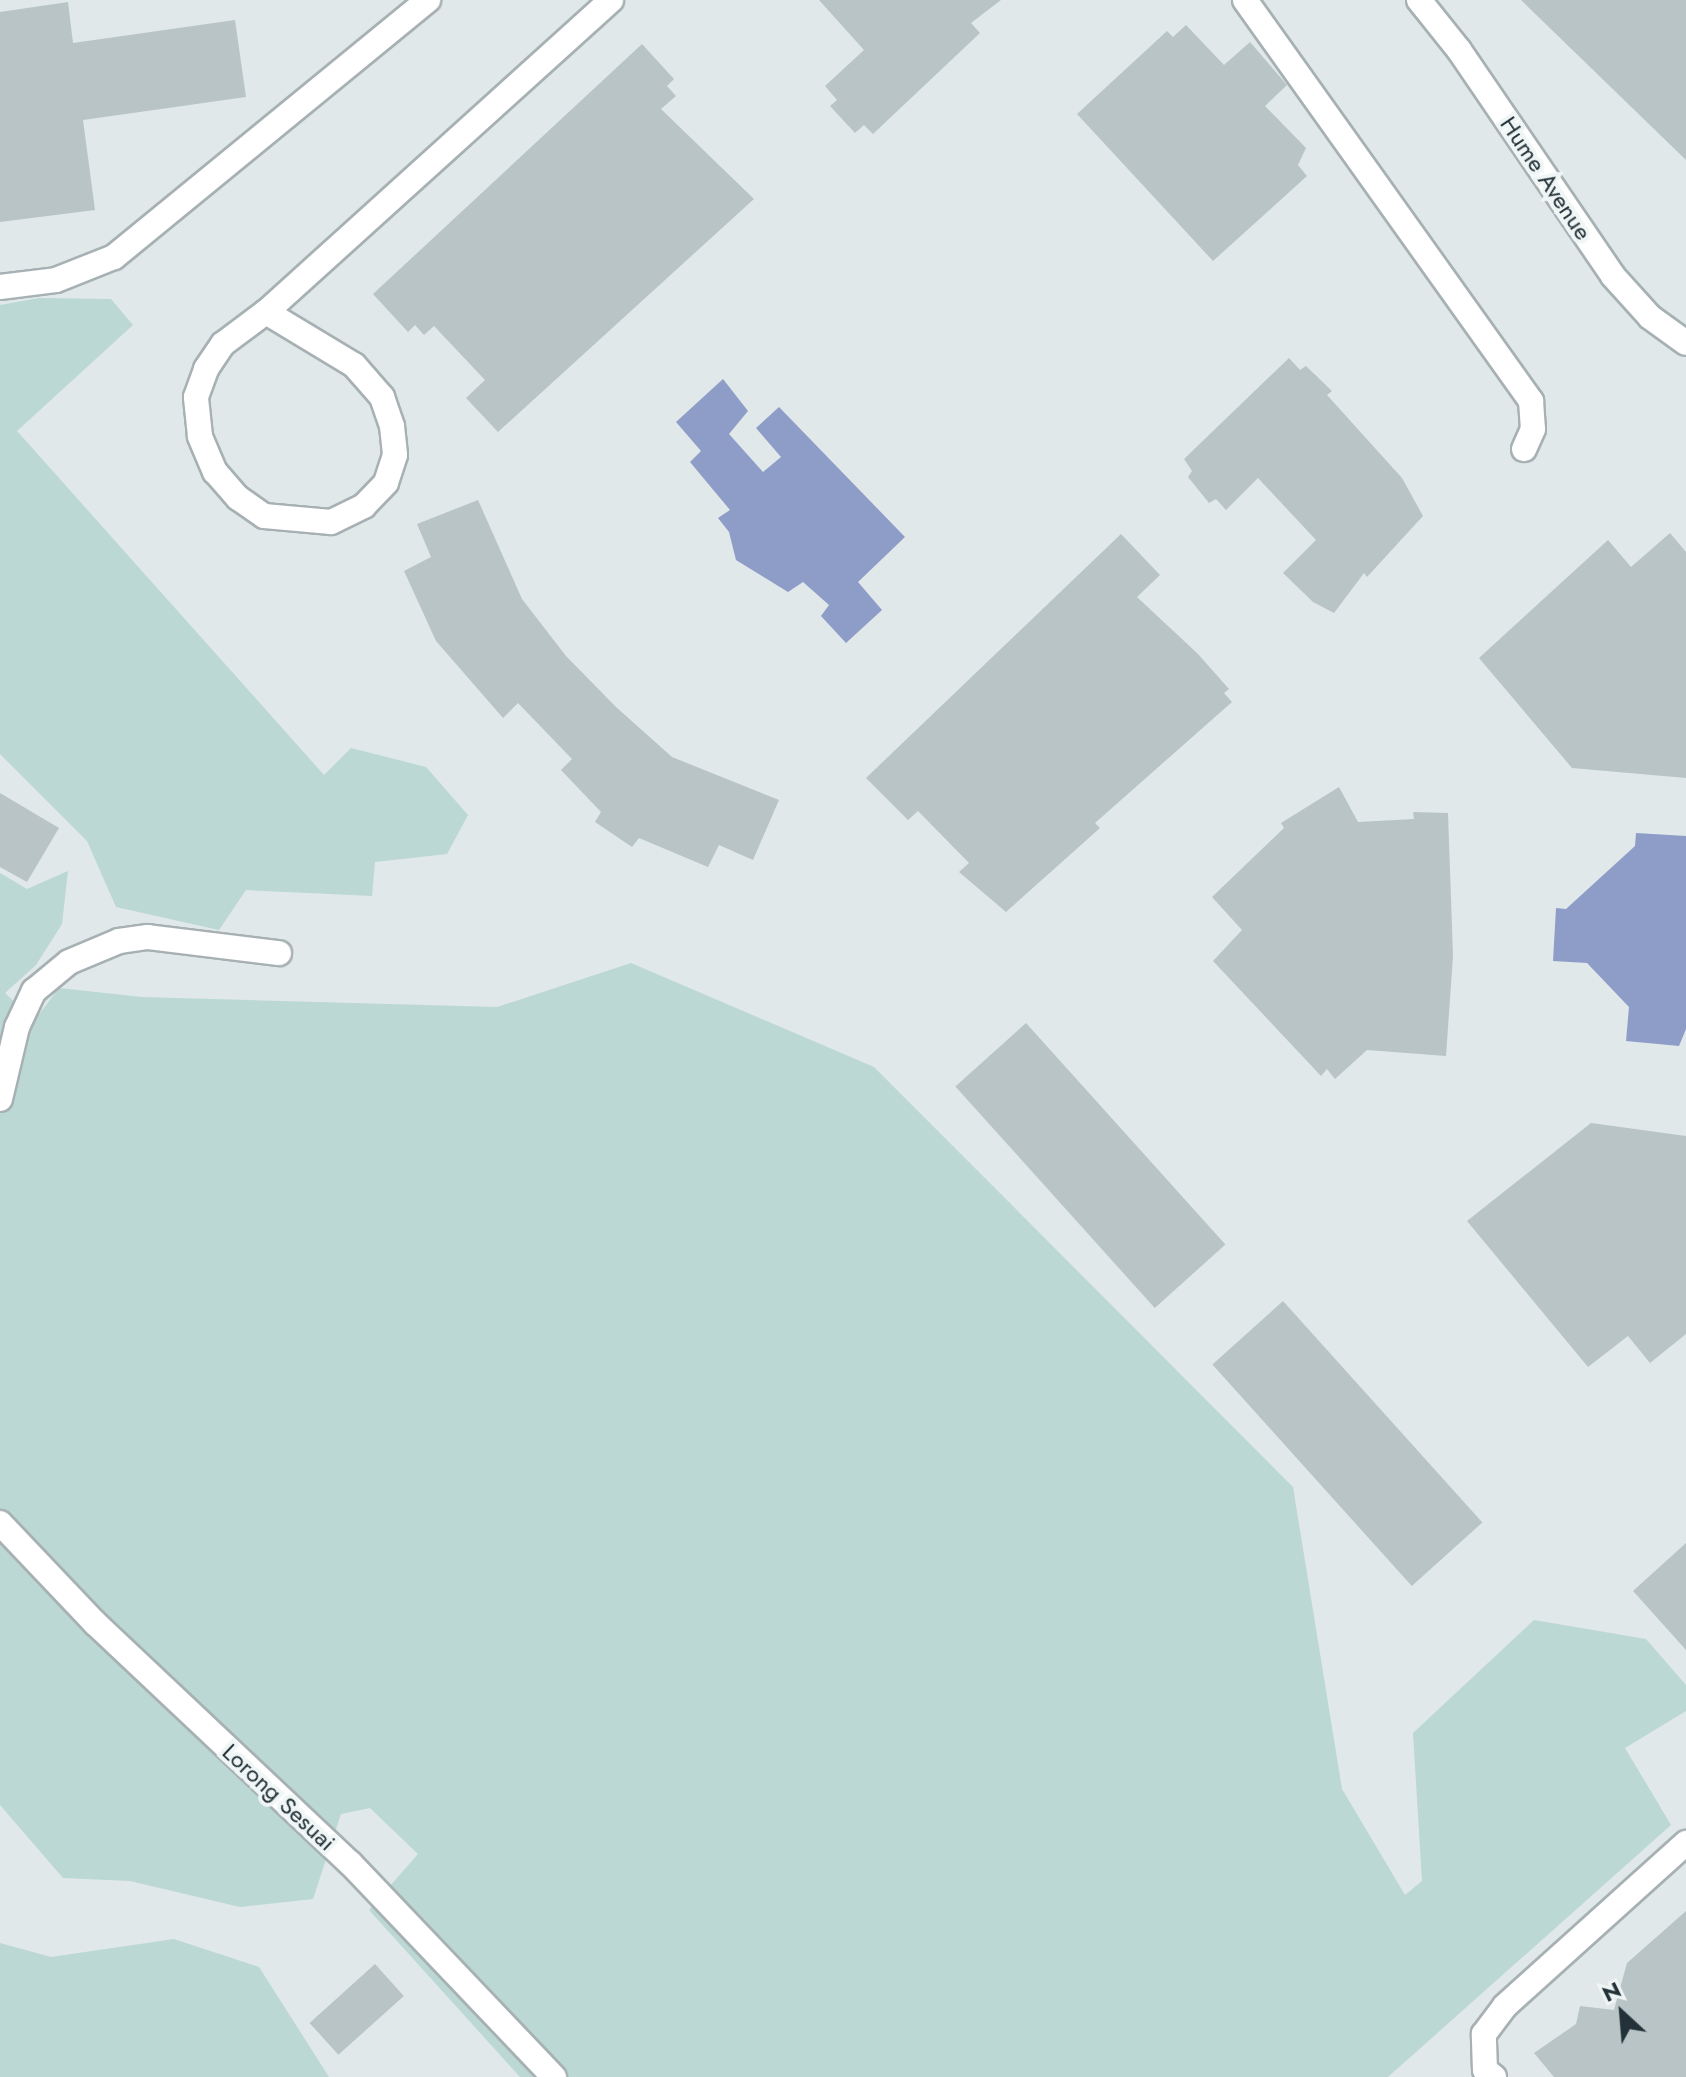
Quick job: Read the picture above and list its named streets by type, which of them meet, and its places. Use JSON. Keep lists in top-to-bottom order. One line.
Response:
{"streets":{"street":["Hume Avenue","Lorong Sesuai"]},"north":"top left"}
